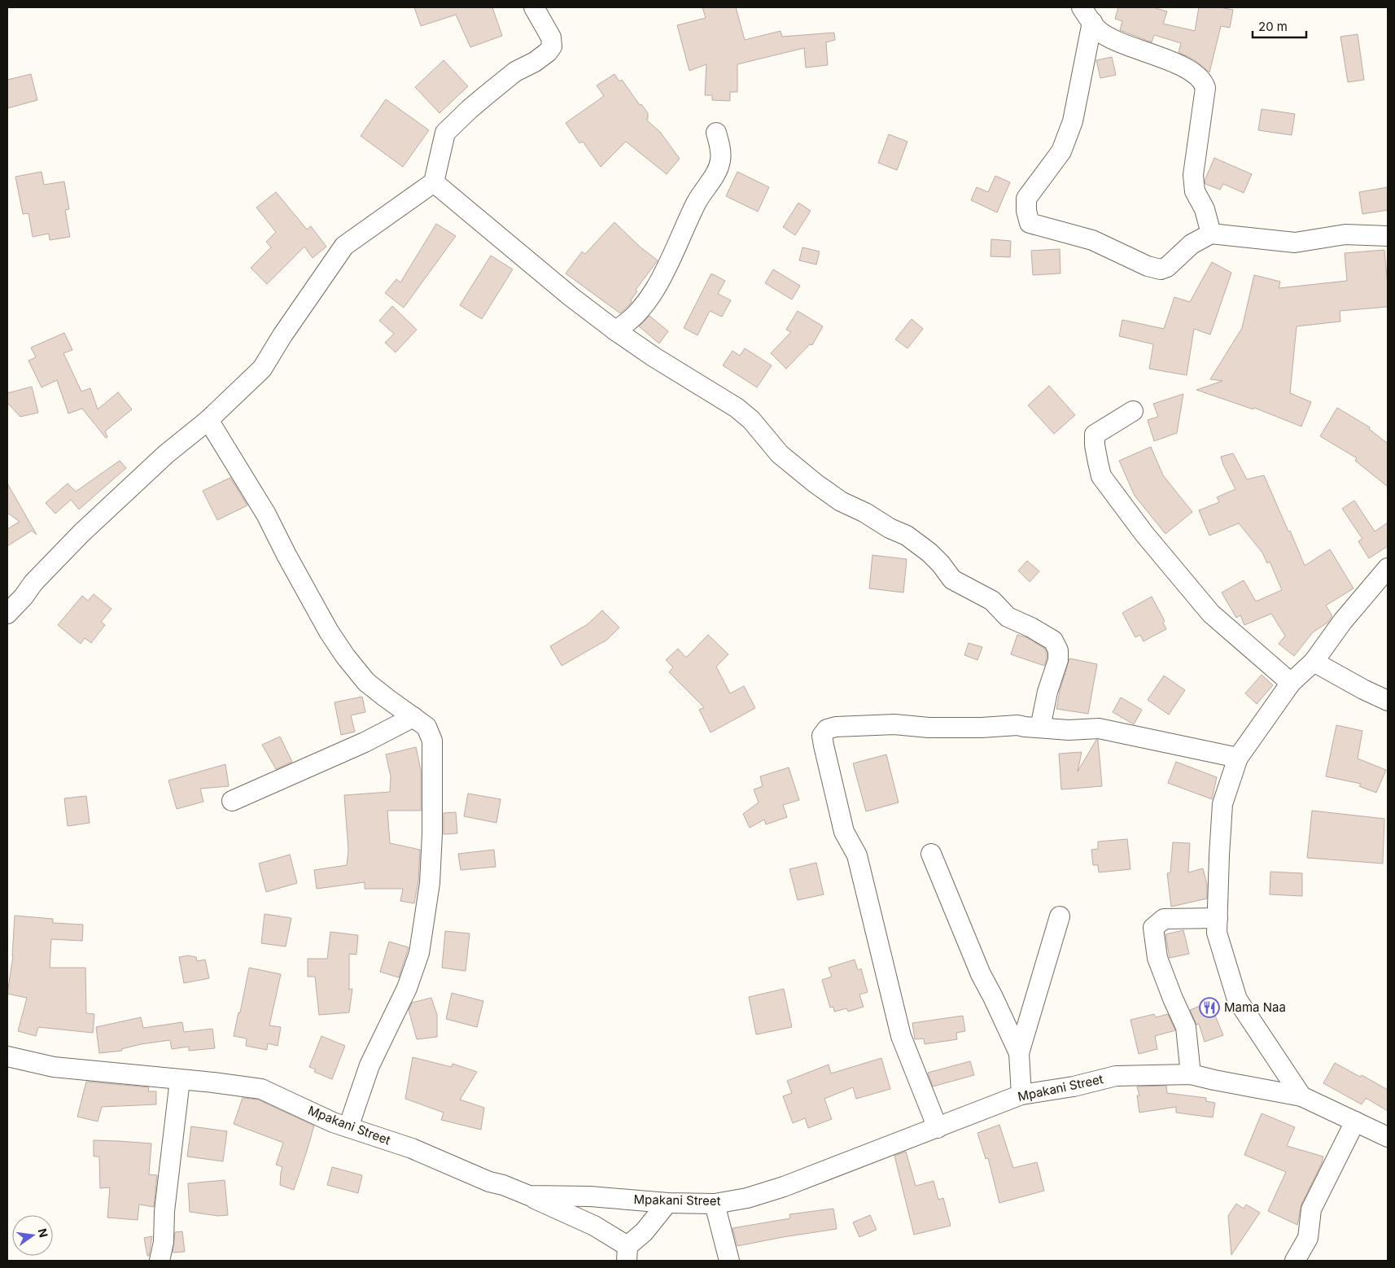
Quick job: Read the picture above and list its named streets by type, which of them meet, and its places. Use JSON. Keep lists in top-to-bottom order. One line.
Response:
{"streets":{"street":["Mpakani Street"]},"places":{"restaurant":["Mama Naa"]},"scale_bar":"20 m","north":"right"}
